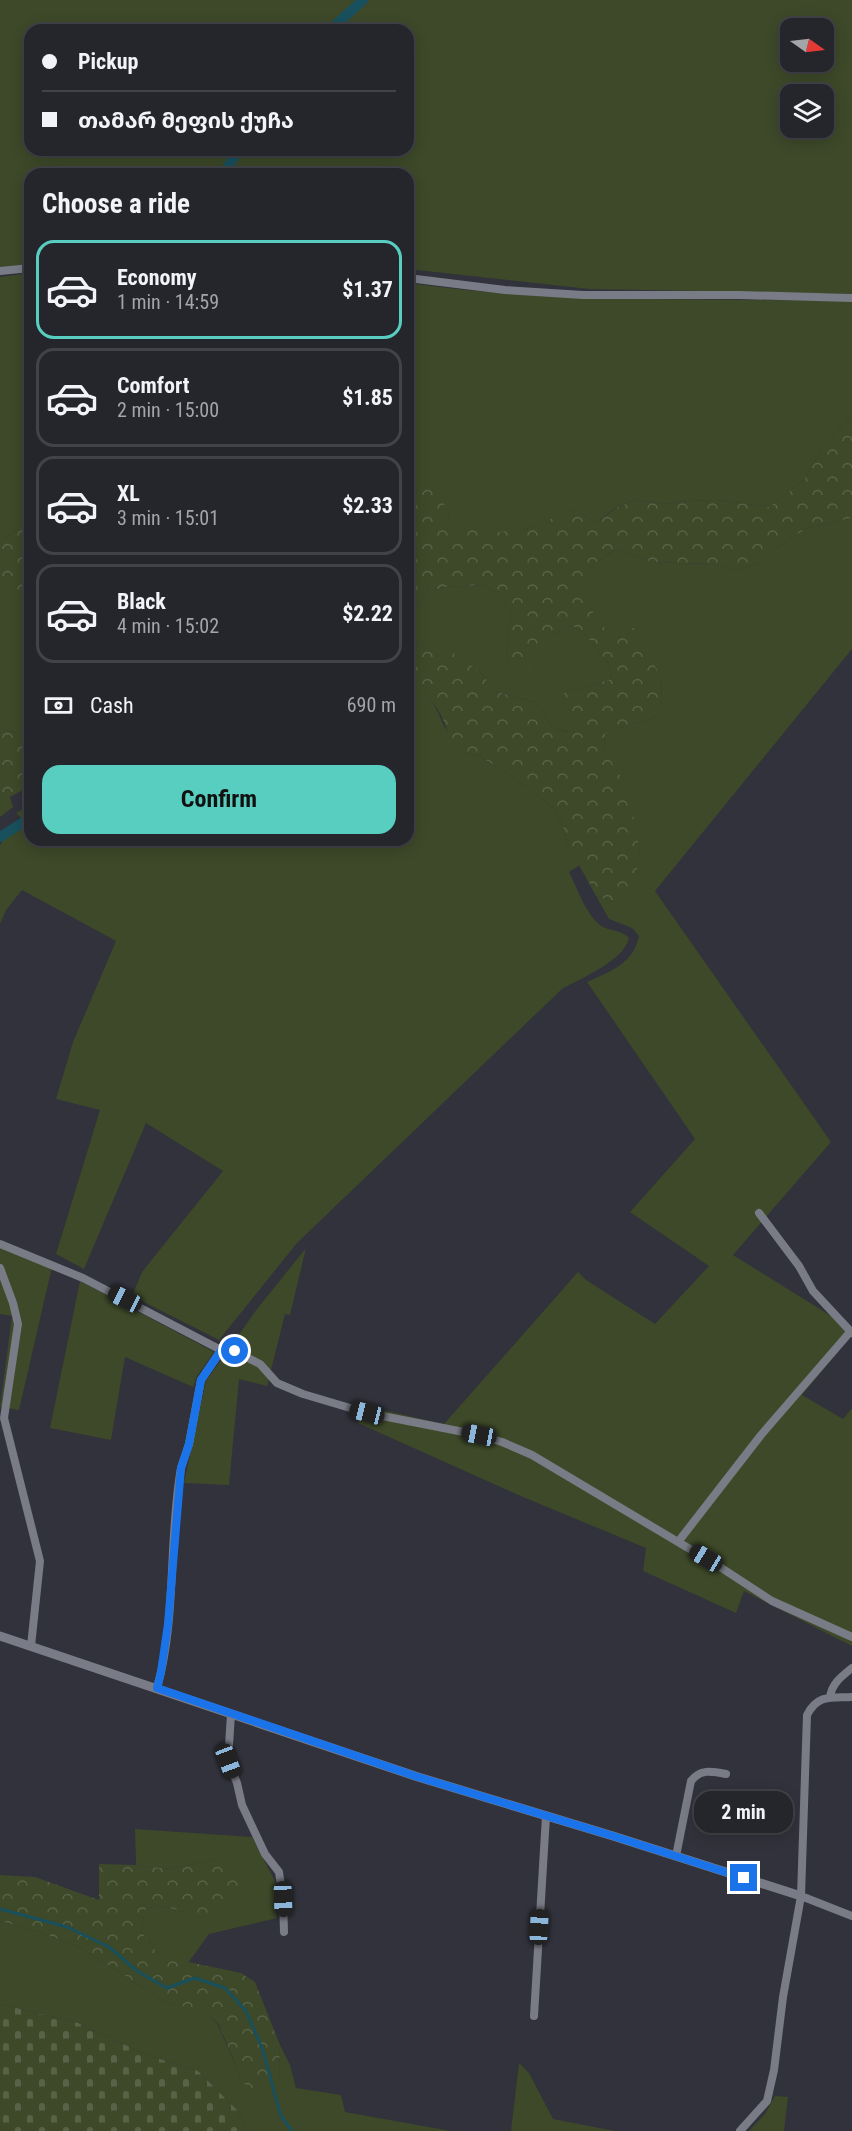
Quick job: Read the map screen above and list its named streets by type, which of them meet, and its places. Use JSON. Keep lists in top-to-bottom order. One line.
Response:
{"north":"right","page":{"banner":["Pickup","თამარ მეფის ქუჩა"],"heading":"Choose a ride","list":[{"name":"Economy","note":"1 min · 14:59","value":"$1.37"},{"name":"Comfort","note":"2 min · 15:00","value":"$1.85"},{"name":"XL","note":"3 min · 15:01","value":"$2.33"},{"name":"Black","note":"4 min · 15:02","value":"$2.22"}],"pay":["Cash","690 m"],"buttons":"Confirm","bubble":"2 min"}}
